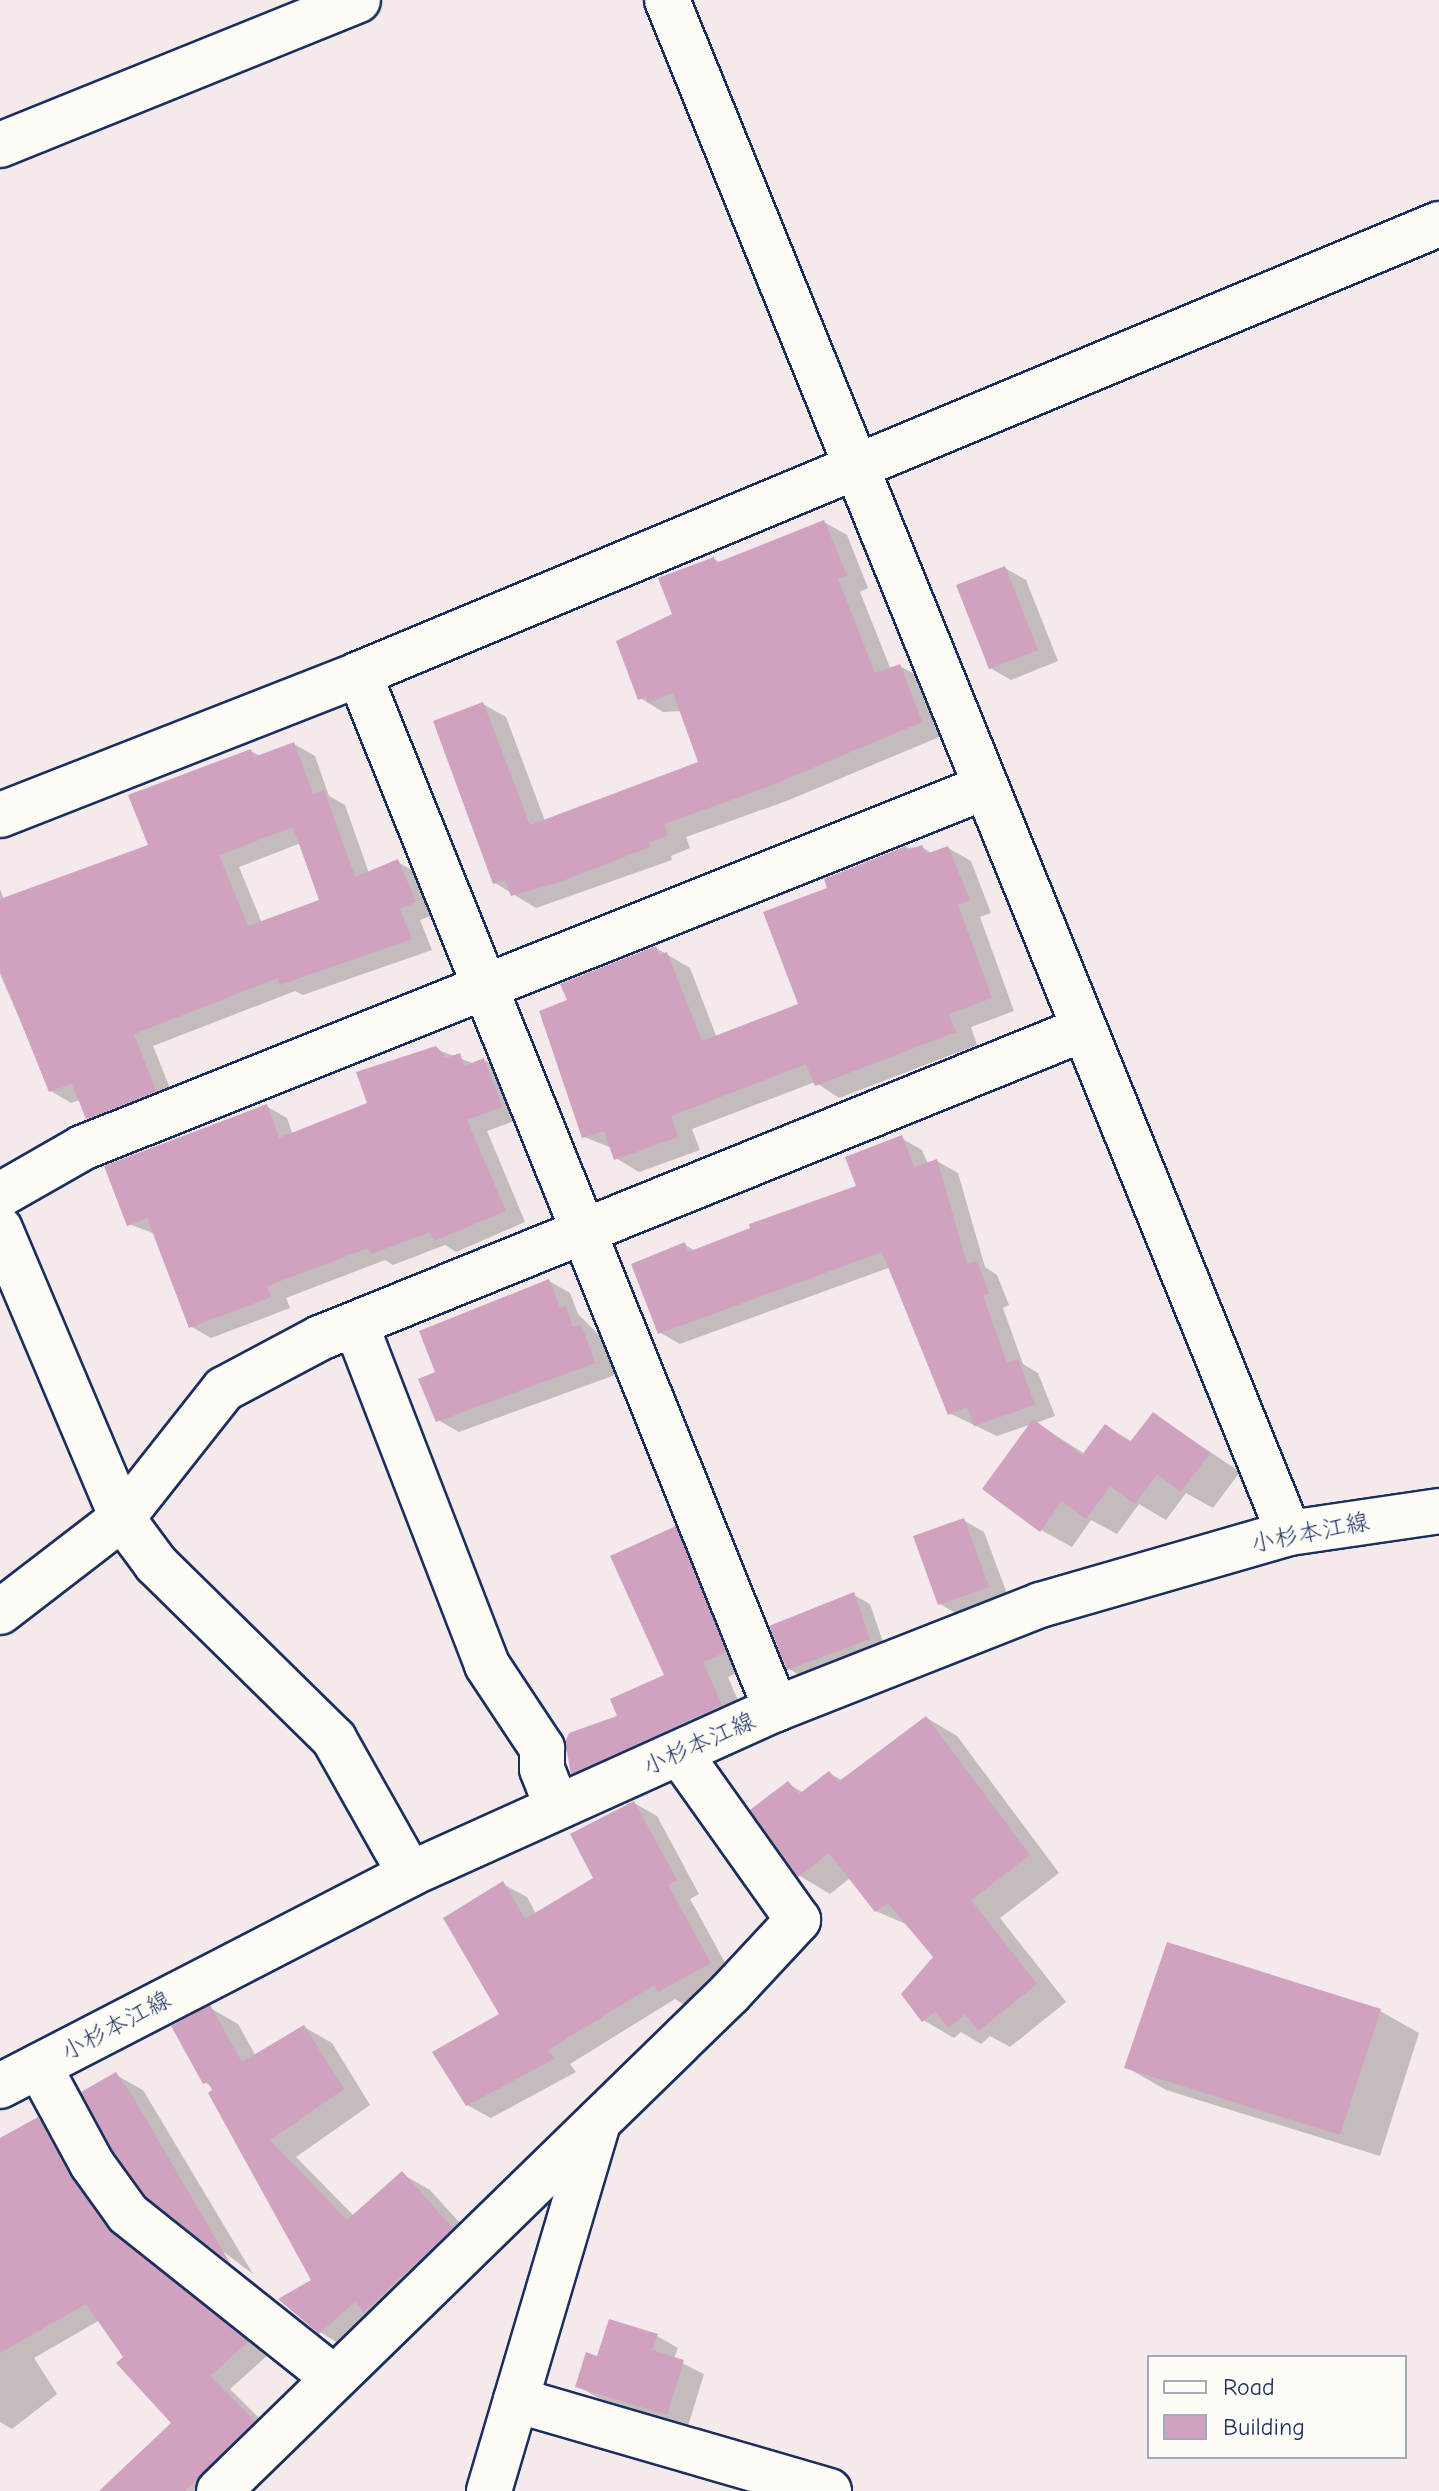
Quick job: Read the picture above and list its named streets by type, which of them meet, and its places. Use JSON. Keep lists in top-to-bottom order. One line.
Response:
{"streets":{"street":["小杉本江線"]},"legend":["Road","Building"]}
